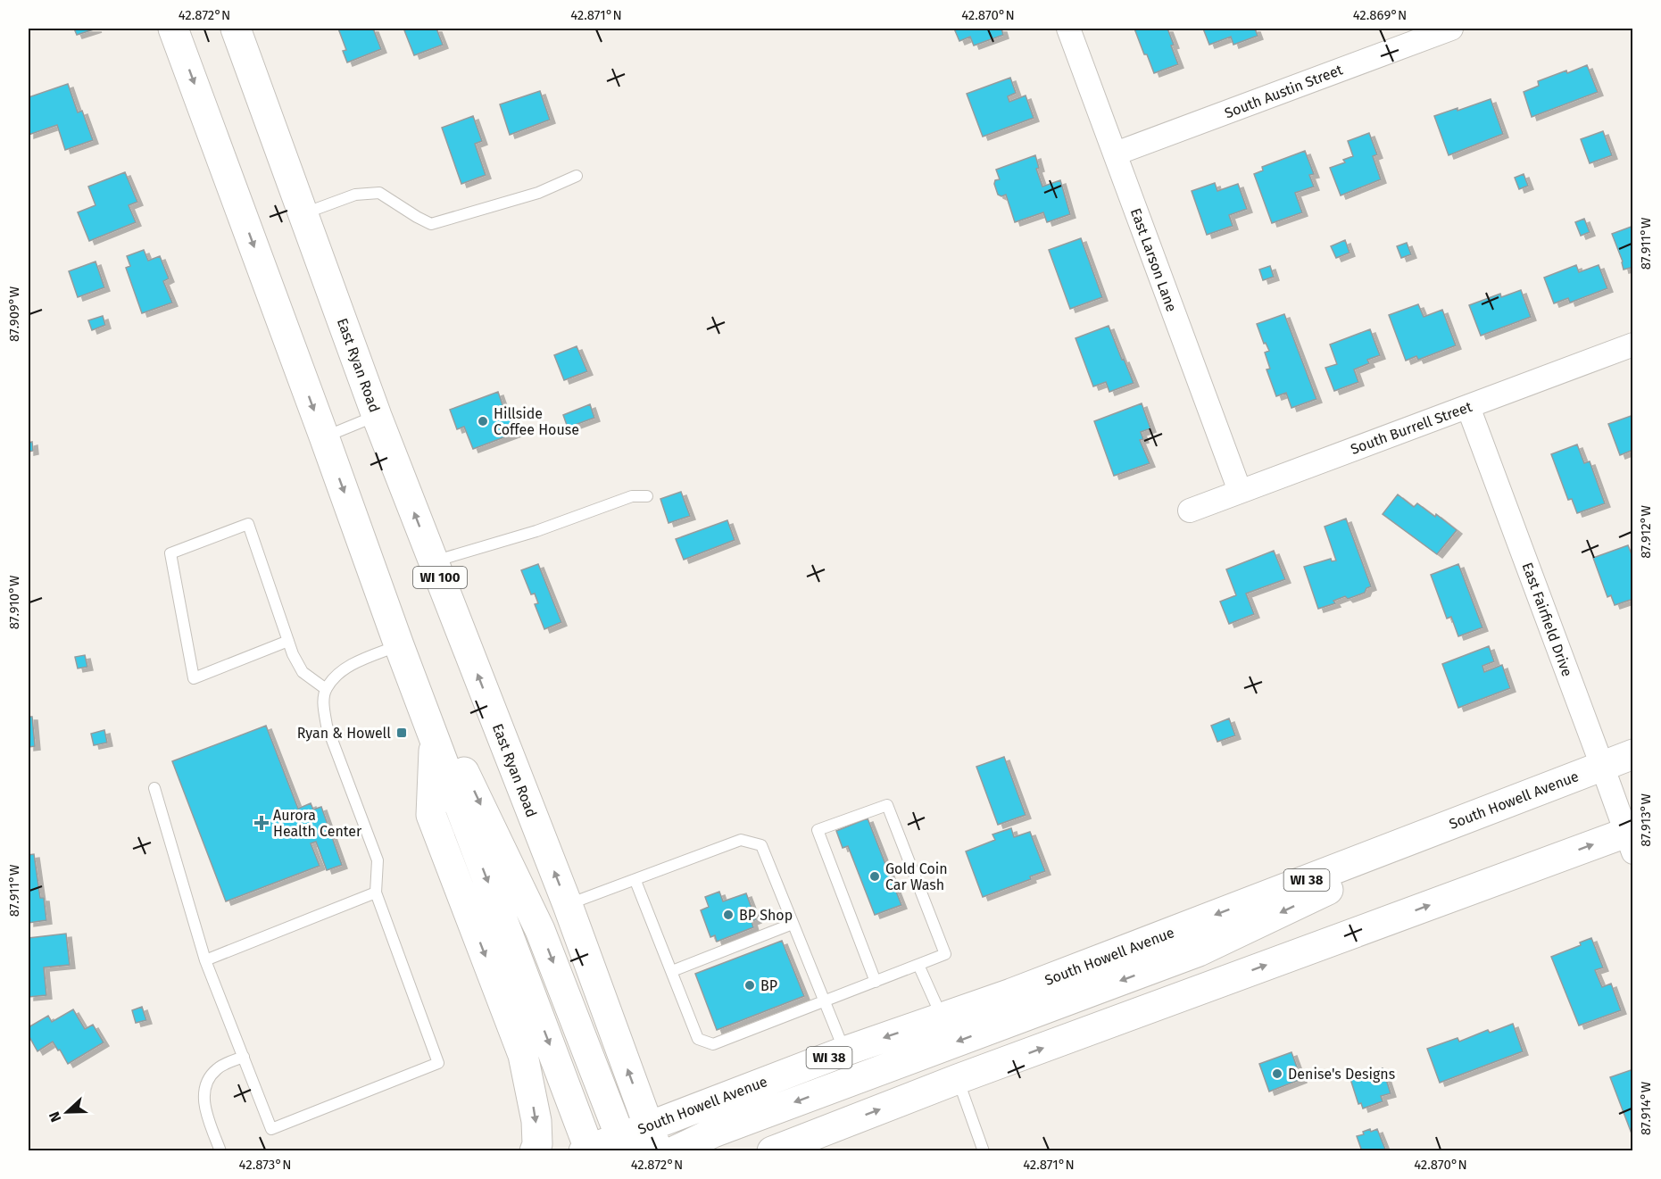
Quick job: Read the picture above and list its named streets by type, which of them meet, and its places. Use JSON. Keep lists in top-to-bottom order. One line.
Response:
{"streets":{"main road":["East Ryan Road","WI 100","South Howell Avenue","WI 38"],"street":["South Austin Street","East Larson Lane","South Burrell Street","East Fairfield Drive"]},"crossings":[["South Austin Street","East Larson Lane"],["East Larson Lane","South Burrell Street"],["East Ryan Road","South Howell Avenue"],["South Burrell Street","East Fairfield Drive"],["East Fairfield Drive","South Howell Avenue"]],"places":{"other":["Hillside Coffee House","Gold Coin Car Wash","BP Shop","BP","Denise's Designs"],"transit":["Ryan & Howell"],"health":["Aurora Health Center"]},"north":"left","coordinates":["42.872°N","42.871°N","42.870°N","42.869°N","87.911°W","87.909°W","87.912°W","87.910°W","87.913°W","87.914°W","42.873°N"]}
